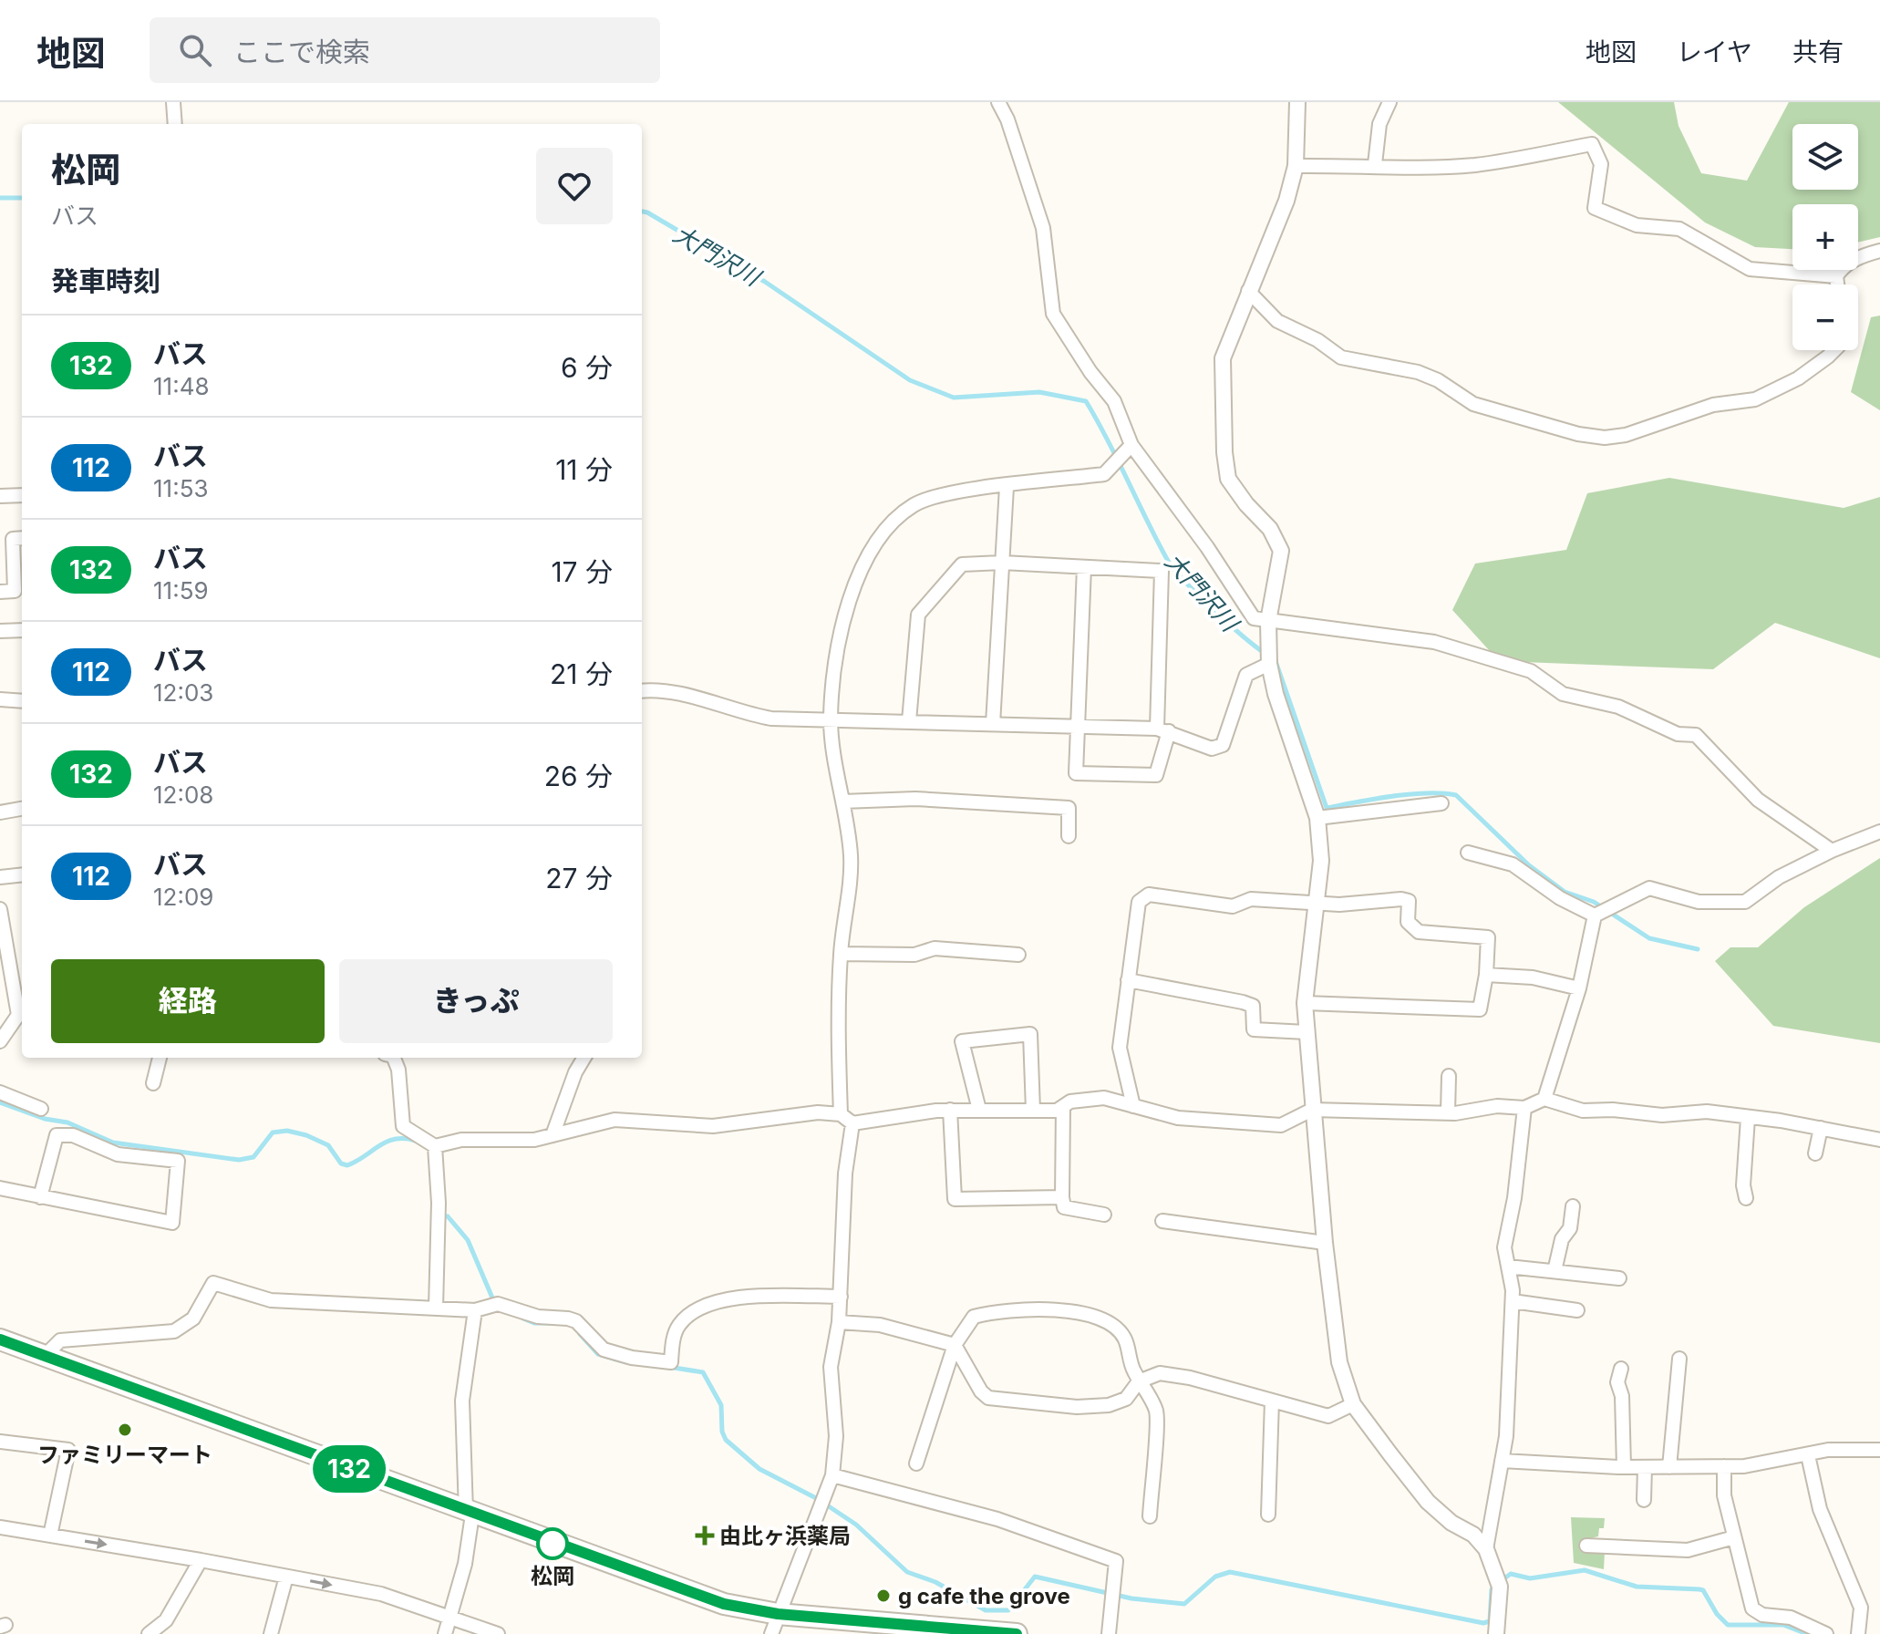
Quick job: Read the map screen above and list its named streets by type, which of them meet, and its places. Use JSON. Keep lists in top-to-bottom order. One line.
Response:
{"water":["大門沢川"],"places":{"other":["ファミリーマート","松岡","g cafe the grove"],"health":["由比ヶ浜薬局"]},"lines":["bus line 132"],"page":{"header":"地図","search":"ここで検索","nav":["地図","レイヤ","共有"],"on_map":"132","map_buttons":["+","−"],"heading":[["松岡","バス"],"発車時刻"],"list":[{"mark":"132","name":"バス","note":"11:48","value":"6 分"},{"mark":"112","name":"バス","note":"11:53","value":"11 分"},{"mark":"132","name":"バス","note":"11:59","value":"17 分"},{"mark":"112","name":"バス","note":"12:03","value":"21 分"},{"mark":"132","name":"バス","note":"12:08","value":"26 分"},{"mark":"112","name":"バス","note":"12:09","value":"27 分"}],"buttons":["経路","きっぷ"]}}
